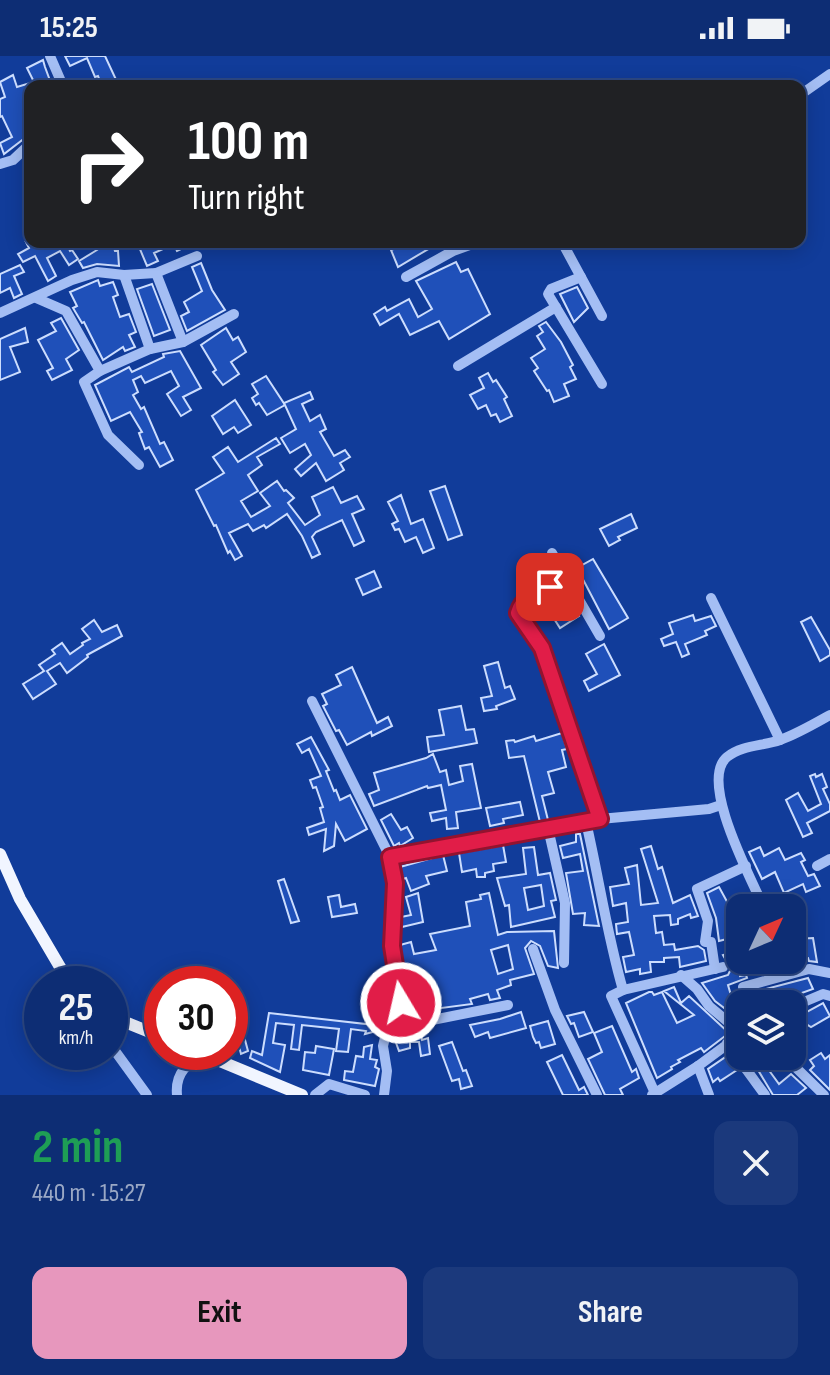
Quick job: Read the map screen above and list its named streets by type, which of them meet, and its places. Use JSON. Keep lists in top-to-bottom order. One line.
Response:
{"north":"top right","page":{"status":"15:25","turn":["100 m","Turn right"],"speed":"25 km/h","limit":"30","heading":["2 min","440 m · 15:27"],"buttons":["Exit","Share"]}}
